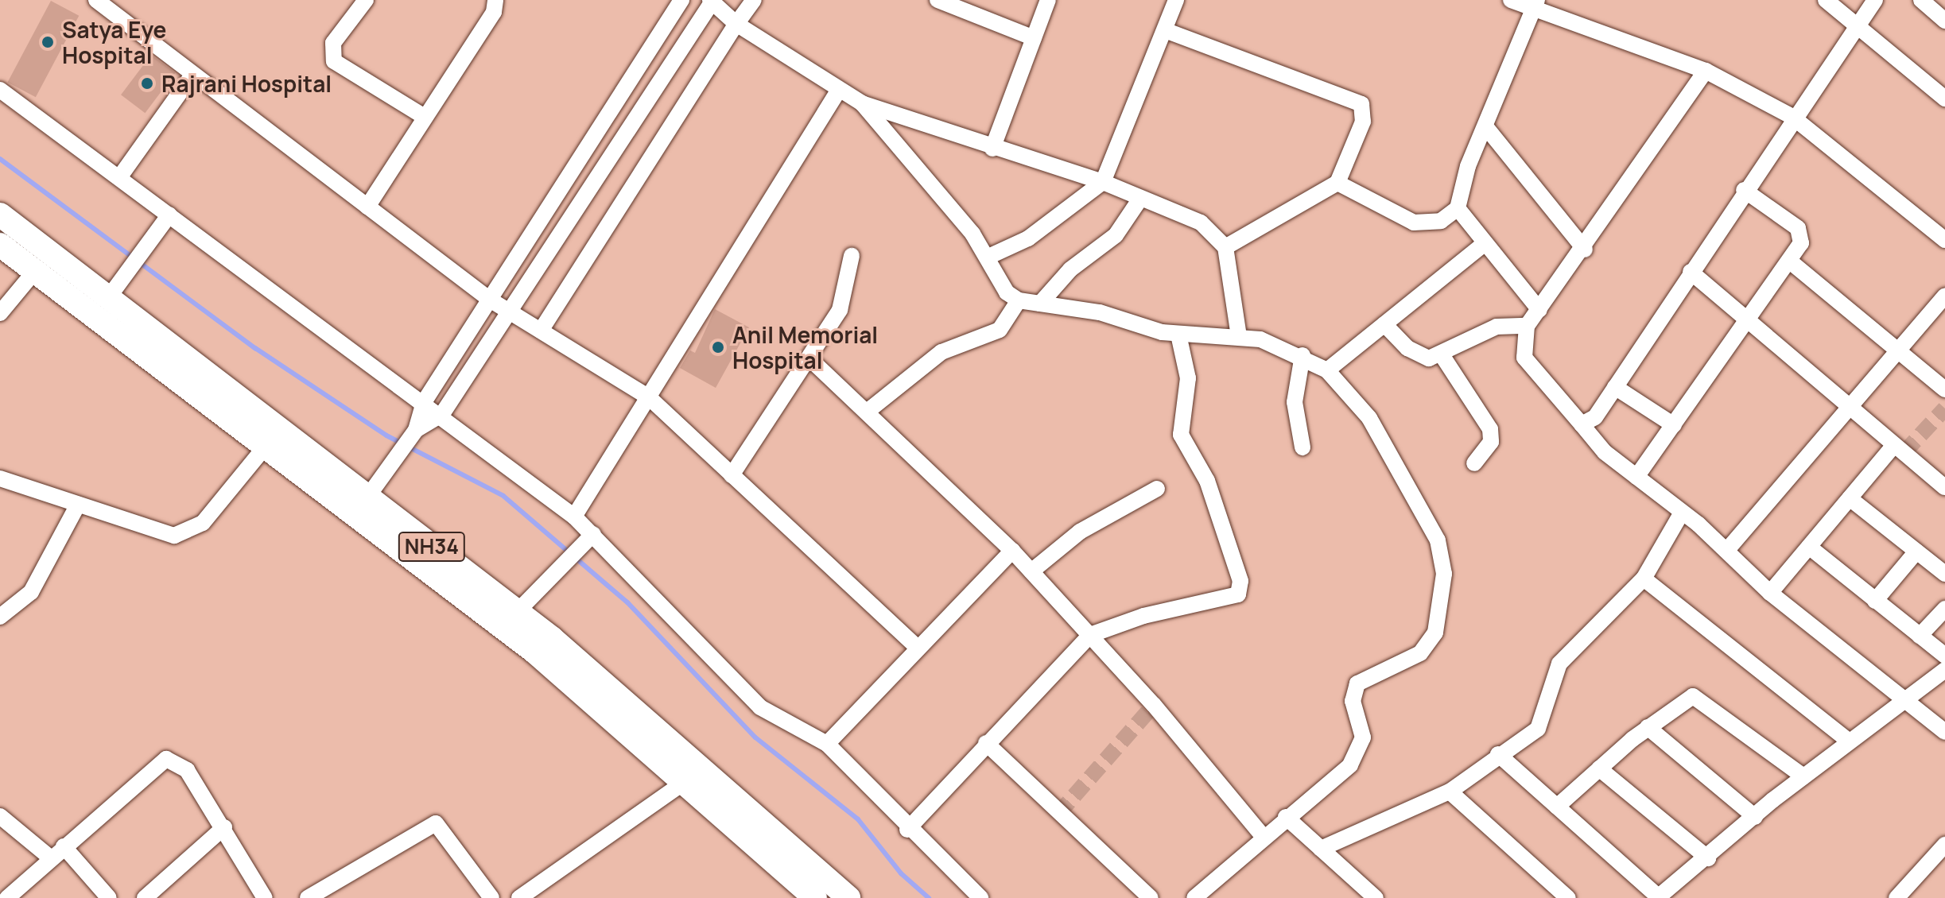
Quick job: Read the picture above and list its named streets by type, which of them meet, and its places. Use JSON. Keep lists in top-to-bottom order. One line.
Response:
{"streets":{"highway":["NH34"]},"places":["Satya Eye Hospital","Rajrani Hospital","Anil Memorial Hospital"]}
